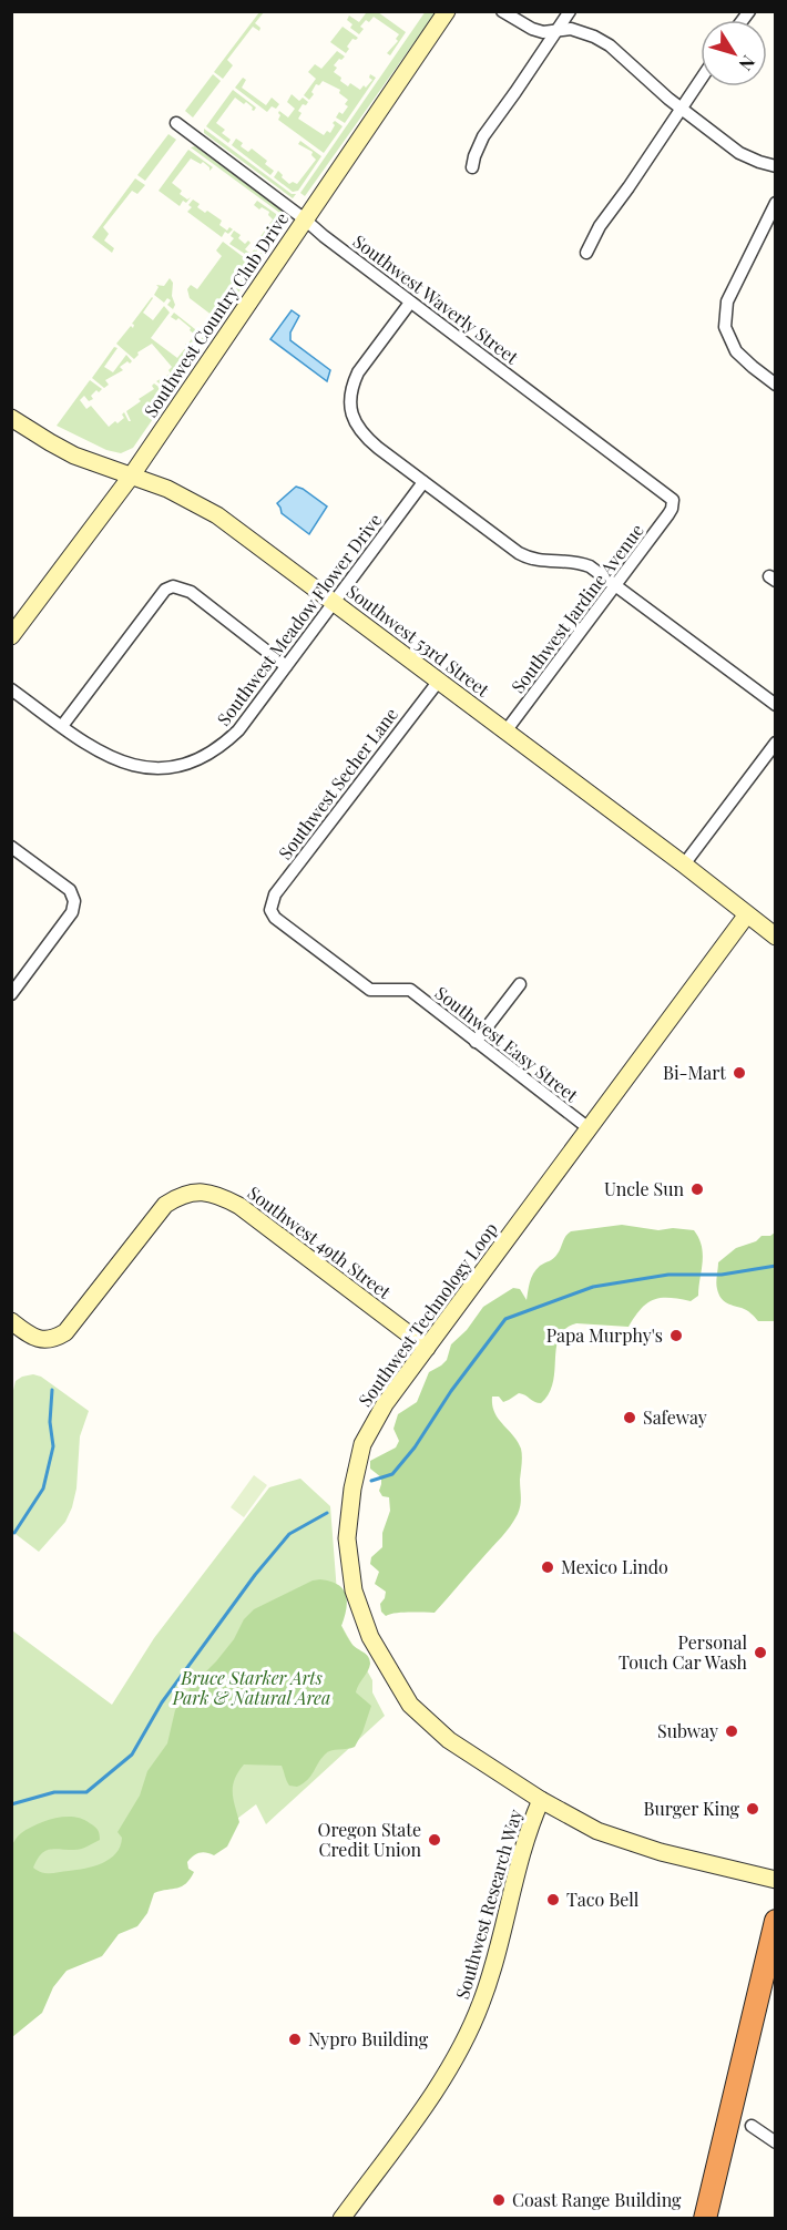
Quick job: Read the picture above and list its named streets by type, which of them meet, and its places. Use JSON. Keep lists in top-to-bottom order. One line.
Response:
{"streets":{"street":["Southwest Waverly Street","Southwest Country Club Drive","Southwest Jardine Avenue","Southwest Meadow Flower Drive","Southwest 53rd Street","Southwest Secher Lane","Southwest Easy Street","Southwest 49th Street","Southwest Technology Loop","Southwest Research Way"]},"crossings":[["Southwest Waverly Street","Southwest Country Club Drive"],["Southwest Waverly Street","Southwest Jardine Avenue"],["Southwest Country Club Drive","Southwest 53rd Street"],["Southwest Jardine Avenue","Southwest 53rd Street"],["Southwest Meadow Flower Drive","Southwest 53rd Street"],["Southwest 53rd Street","Southwest Secher Lane"],["Southwest 53rd Street","Southwest Technology Loop"],["Southwest Secher Lane","Southwest Easy Street"],["Southwest Easy Street","Southwest Technology Loop"],["Southwest 49th Street","Southwest Technology Loop"],["Southwest Technology Loop","Southwest Research Way"]],"parks":["Bruce Starker Arts Park & Natural Area"],"places":["Bi-Mart","Uncle Sun","Papa Murphy's","Safeway","Mexico Lindo","Personal Touch Car Wash","Subway","Burger King","Oregon State Credit Union","Taco Bell","Nypro Building","Coast Range Building"],"north":"bottom right"}
